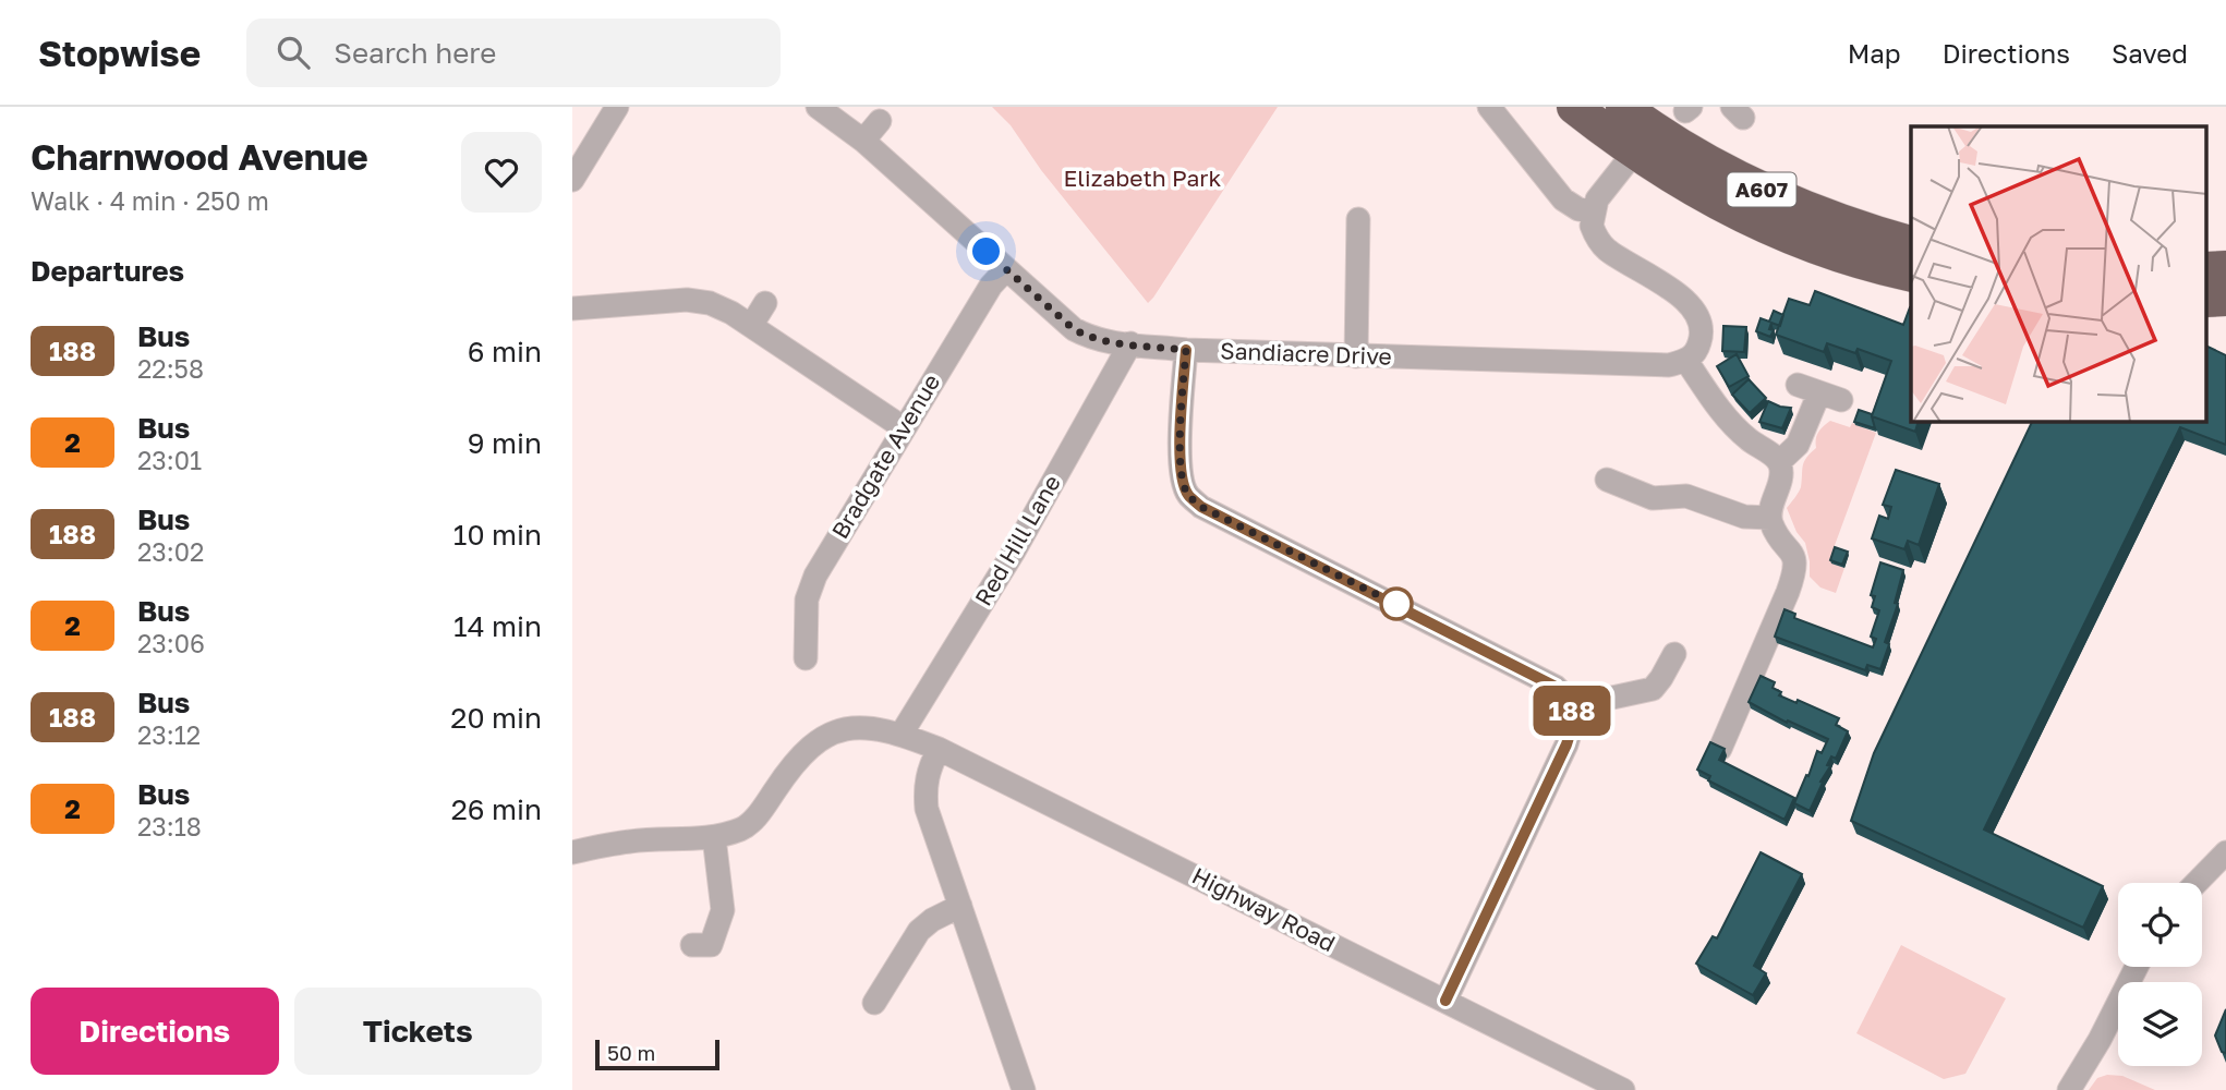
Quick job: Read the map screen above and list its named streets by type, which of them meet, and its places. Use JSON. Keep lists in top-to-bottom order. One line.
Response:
{"streets":{"highway":["A607"],"street":["Sandiacre Drive","Bradgate Avenue","Red Hill Lane","Highway Road"]},"crossings":[["Sandiacre Drive","Bradgate Avenue"],["Sandiacre Drive","Red Hill Lane"],["Red Hill Lane","Highway Road"]],"parks":["Elizabeth Park"],"lines":["bus line 188"],"scale_bar":"50 m","page":{"header":"Stopwise","search":"Search here","nav":["Map","Directions","Saved"],"heading":[["Charnwood Avenue","Walk · 4 min · 250 m"],"Departures"],"on_map":"188","list":[{"mark":"188","name":"Bus","note":"22:58","value":"6 min"},{"mark":"2","name":"Bus","note":"23:01","value":"9 min"},{"mark":"188","name":"Bus","note":"23:02","value":"10 min"},{"mark":"2","name":"Bus","note":"23:06","value":"14 min"},{"mark":"188","name":"Bus","note":"23:12","value":"20 min"},{"mark":"2","name":"Bus","note":"23:18","value":"26 min"}],"buttons":["Directions","Tickets"],"scale":"50 m"}}
